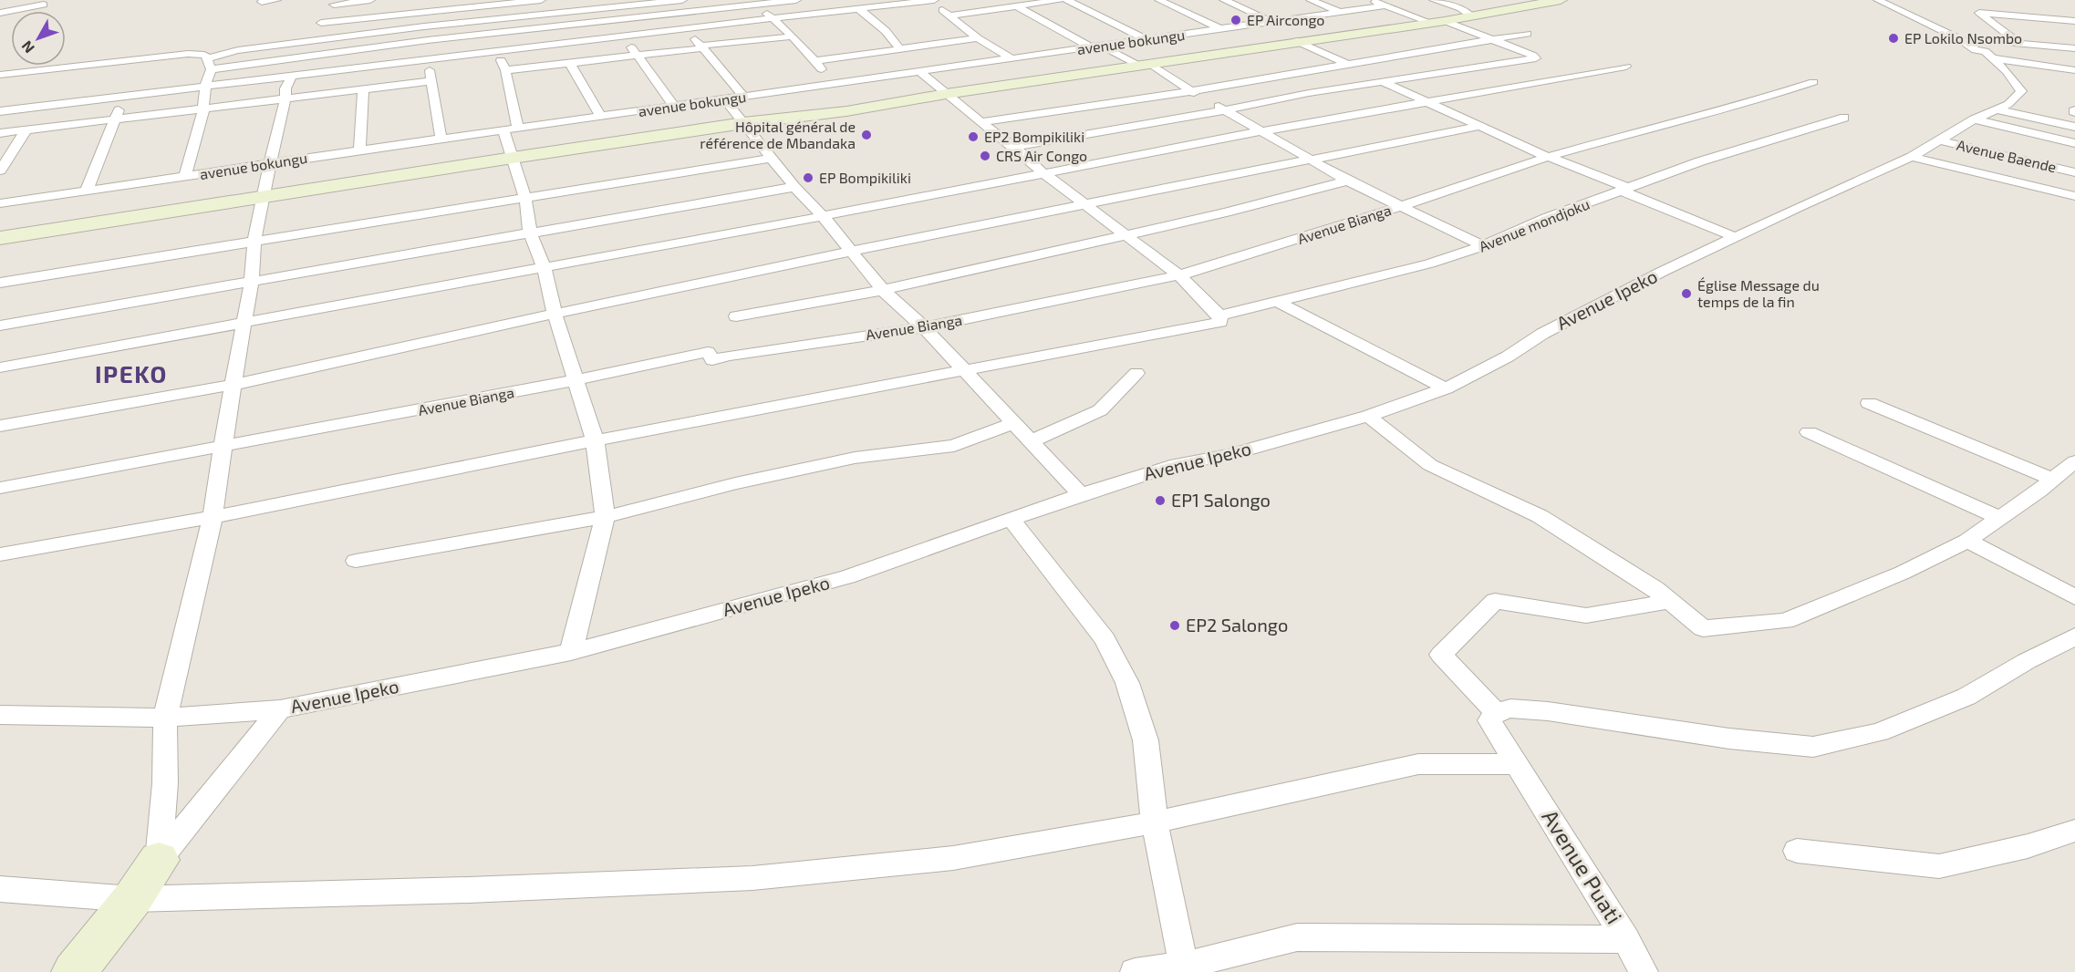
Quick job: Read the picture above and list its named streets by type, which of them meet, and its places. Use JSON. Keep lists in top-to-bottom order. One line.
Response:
{"streets":{"street":["avenue bokungu","Avenue Baende","Avenue Bianga","Avenue mondjoku","Avenue Ipeko","Avenue Puati"]},"crossings":[["Avenue Baende","Avenue Ipeko"]],"districts":["IPEKO"],"places":["EP Aircongo","EP Lokilo Nsombo","Hôpital général de référence de Mbandaka","EP2 Bompikiliki","CRS Air Congo","EP Bompikiliki","Église Message du temps de la fin","EP1 Salongo","EP2 Salongo"],"north":"bottom left"}
